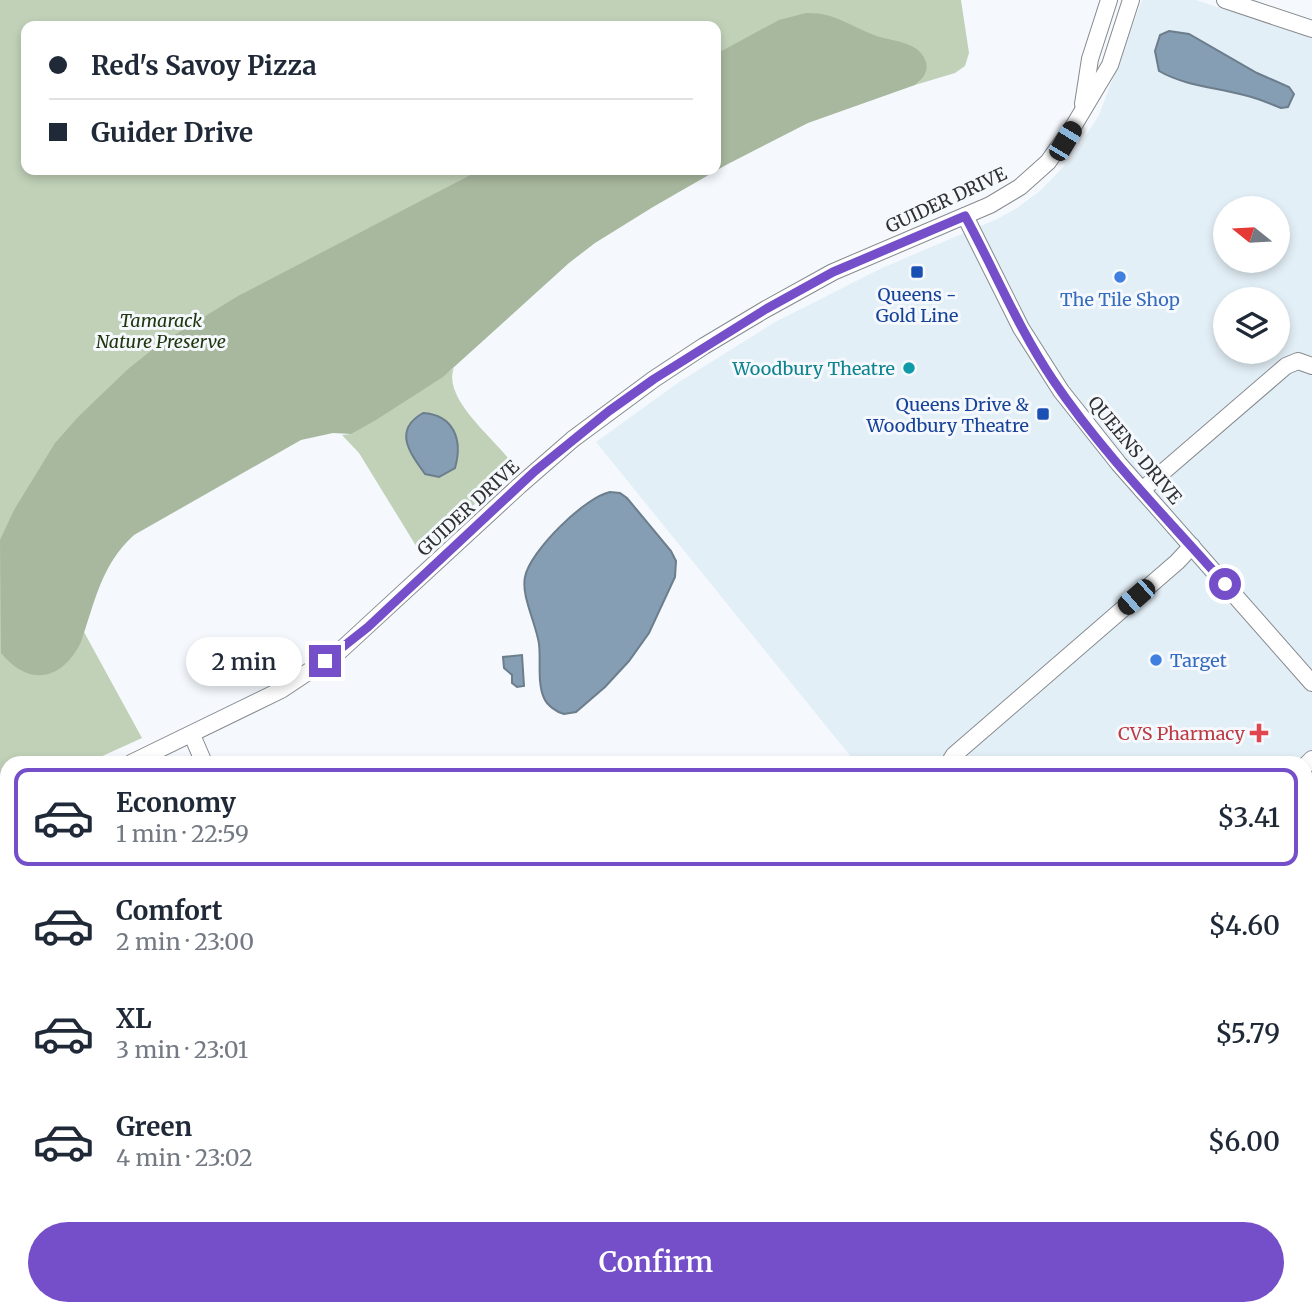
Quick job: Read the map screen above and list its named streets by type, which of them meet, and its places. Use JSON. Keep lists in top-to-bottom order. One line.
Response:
{"streets":{"street":["GUIDER DRIVE","QUEENS DRIVE"]},"crossings":[["GUIDER DRIVE","QUEENS DRIVE"]],"parks":["Tamarack Nature Preserve"],"places":{"transit":["Queens - Gold Line","Queens Drive & Woodbury Theatre"],"other":["The Tile Shop","Woodbury Theatre","Target"],"health":["CVS Pharmacy"]},"north":"left","page":{"banner":["Red's Savoy Pizza","Guider Drive"],"bubble":"2 min","list":[{"name":"Economy","note":"1 min · 22:59","value":"$3.41"},{"name":"Comfort","note":"2 min · 23:00","value":"$4.60"},{"name":"XL","note":"3 min · 23:01","value":"$5.79"},{"name":"Green","note":"4 min · 23:02","value":"$6.00"}],"buttons":"Confirm"}}
